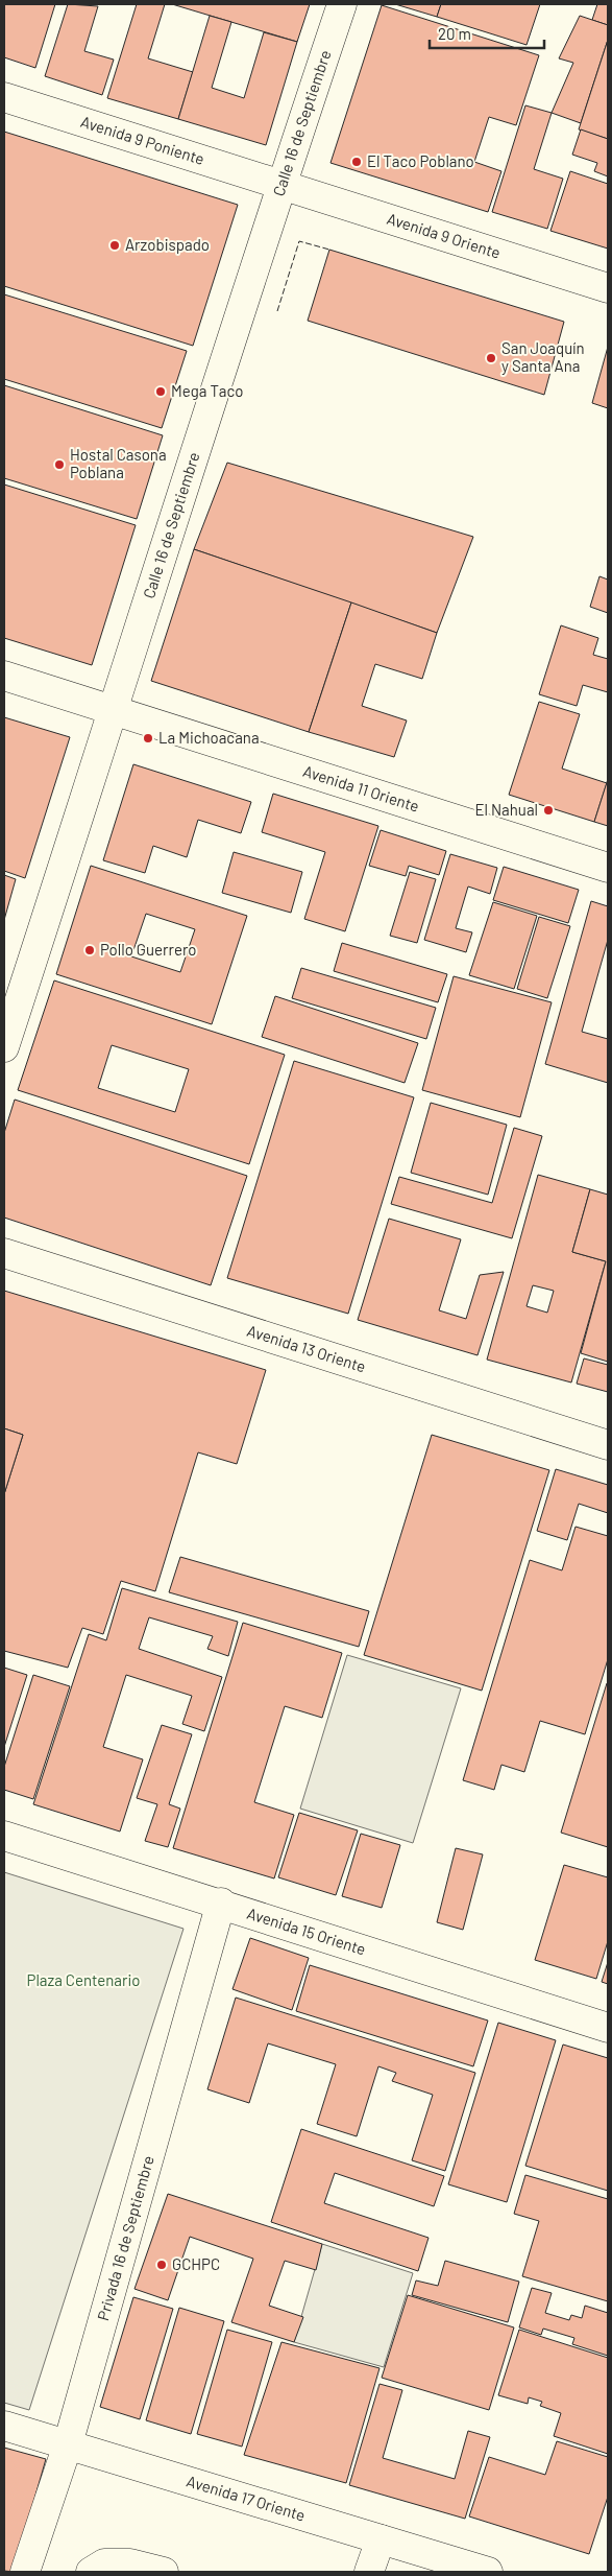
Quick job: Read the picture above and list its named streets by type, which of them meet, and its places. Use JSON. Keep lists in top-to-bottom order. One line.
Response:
{"streets":{"street":["Calle 16 de Septiembre","Avenida 9 Poniente","Avenida 9 Oriente","Avenida 11 Oriente","Avenida 13 Oriente","Avenida 15 Oriente","Privada 16 de Septiembre","Avenida 17 Oriente"]},"crossings":[["Calle 16 de Septiembre","Avenida 9 Poniente"],["Calle 16 de Septiembre","Avenida 9 Oriente"],["Calle 16 de Septiembre","Avenida 11 Oriente"],["Avenida 9 Poniente","Avenida 9 Oriente"],["Avenida 15 Oriente","Privada 16 de Septiembre"],["Privada 16 de Septiembre","Avenida 17 Oriente"]],"parks":["Plaza Centenario"],"places":["El Taco Poblano","Arzobispado","San Joaquín y Santa Ana","Mega Taco","Hostal Casona Poblana","La Michoacana","El Nahual","Pollo Guerrero","GCHPC"],"scale_bar":"20 m"}
